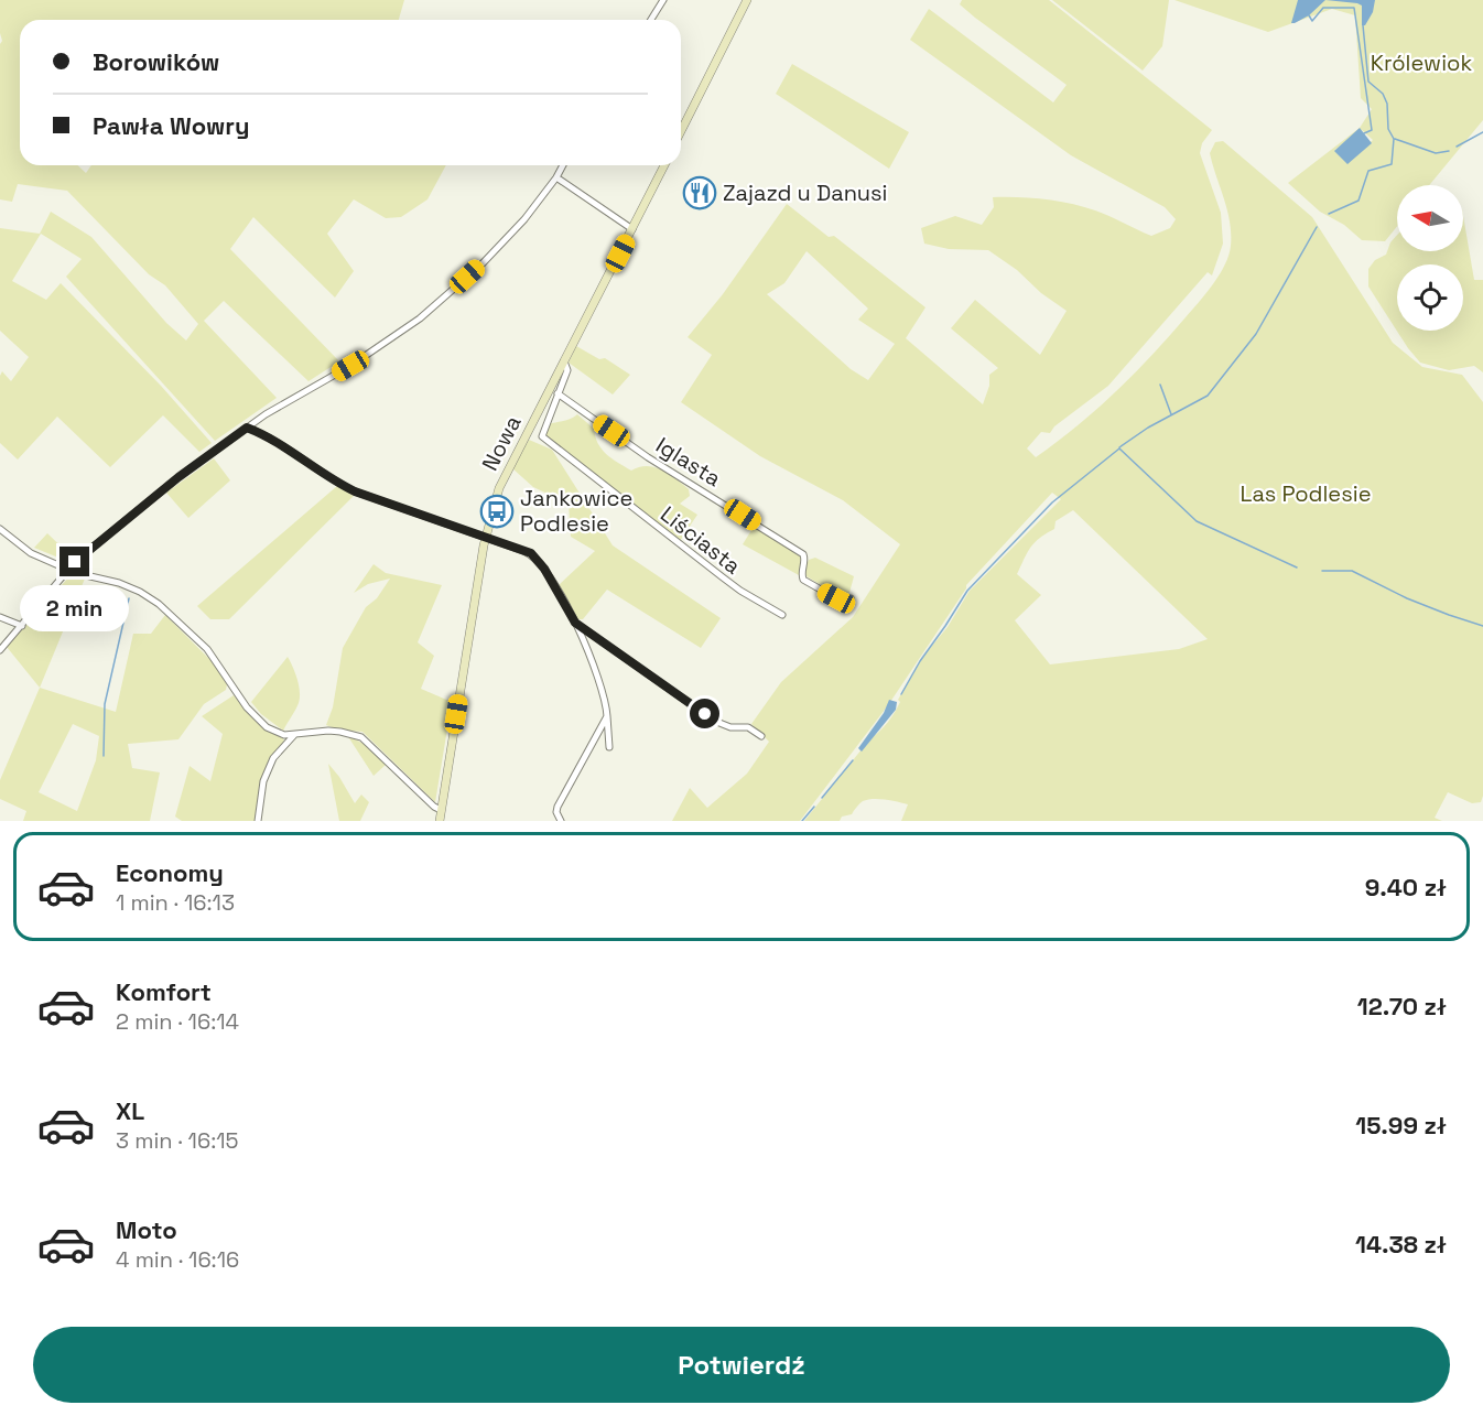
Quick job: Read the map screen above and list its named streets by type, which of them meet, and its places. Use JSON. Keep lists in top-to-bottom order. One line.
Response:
{"streets":{"street":["Nowa","Iglasta","Liściasta"]},"crossings":[["Nowa","Liściasta"],["Iglasta","Liściasta"]],"parks":["Królewiok","Las Podlesie"],"places":{"restaurant":["Zajazd u Danusi"],"bus stop":["Jankowice Podlesie"]},"north":"left","page":{"banner":["Borowików","Pawła Wowry"],"bubble":"2 min","list":[{"name":"Economy","note":"1 min · 16:13","value":"9.40 zł"},{"name":"Komfort","note":"2 min · 16:14","value":"12.70 zł"},{"name":"XL","note":"3 min · 16:15","value":"15.99 zł"},{"name":"Moto","note":"4 min · 16:16","value":"14.38 zł"}],"buttons":"Potwierdź"}}
